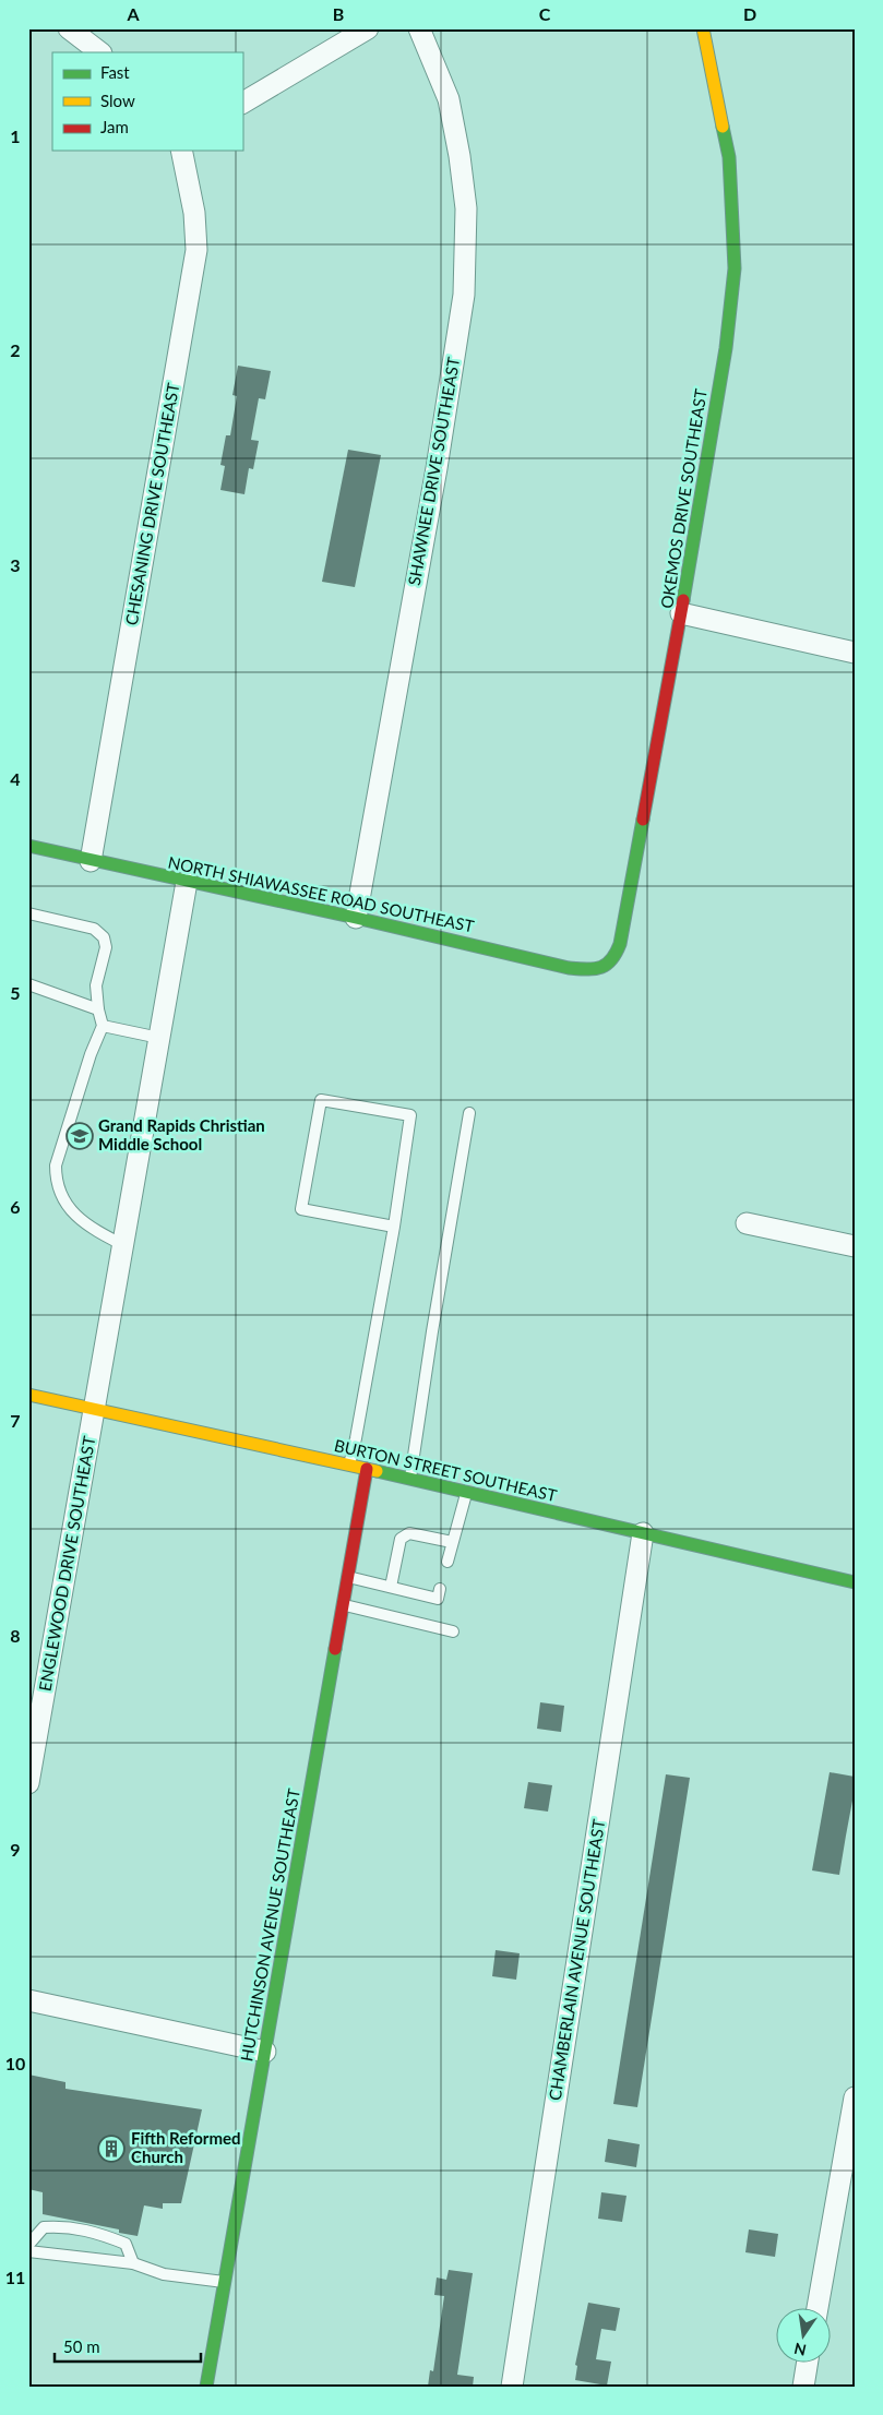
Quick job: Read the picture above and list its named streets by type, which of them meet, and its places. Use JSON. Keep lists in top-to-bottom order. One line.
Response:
{"streets":{"street":["SHAWNEE DRIVE SOUTHEAST","OKEMOS DRIVE SOUTHEAST","CHESANING DRIVE SOUTHEAST","NORTH SHIAWASSEE ROAD SOUTHEAST","BURTON STREET SOUTHEAST","ENGLEWOOD DRIVE SOUTHEAST","HUTCHINSON AVENUE SOUTHEAST","CHAMBERLAIN AVENUE SOUTHEAST"]},"crossings":[["SHAWNEE DRIVE SOUTHEAST","NORTH SHIAWASSEE ROAD SOUTHEAST"],["OKEMOS DRIVE SOUTHEAST","NORTH SHIAWASSEE ROAD SOUTHEAST"],["CHESANING DRIVE SOUTHEAST","NORTH SHIAWASSEE ROAD SOUTHEAST"],["BURTON STREET SOUTHEAST","ENGLEWOOD DRIVE SOUTHEAST"],["BURTON STREET SOUTHEAST","HUTCHINSON AVENUE SOUTHEAST"],["BURTON STREET SOUTHEAST","CHAMBERLAIN AVENUE SOUTHEAST"]],"places":{"school or university":["Grand Rapids Christian Middle School"],"building":["Fifth Reformed Church"]},"legend":["Fast","Slow","Jam"],"scale_bar":"50 m","north":"bottom","grid":{"columns":["A","B","C","D"],"rows":["1","2","3","4","5","6","7","8","9","10","11"]}}
